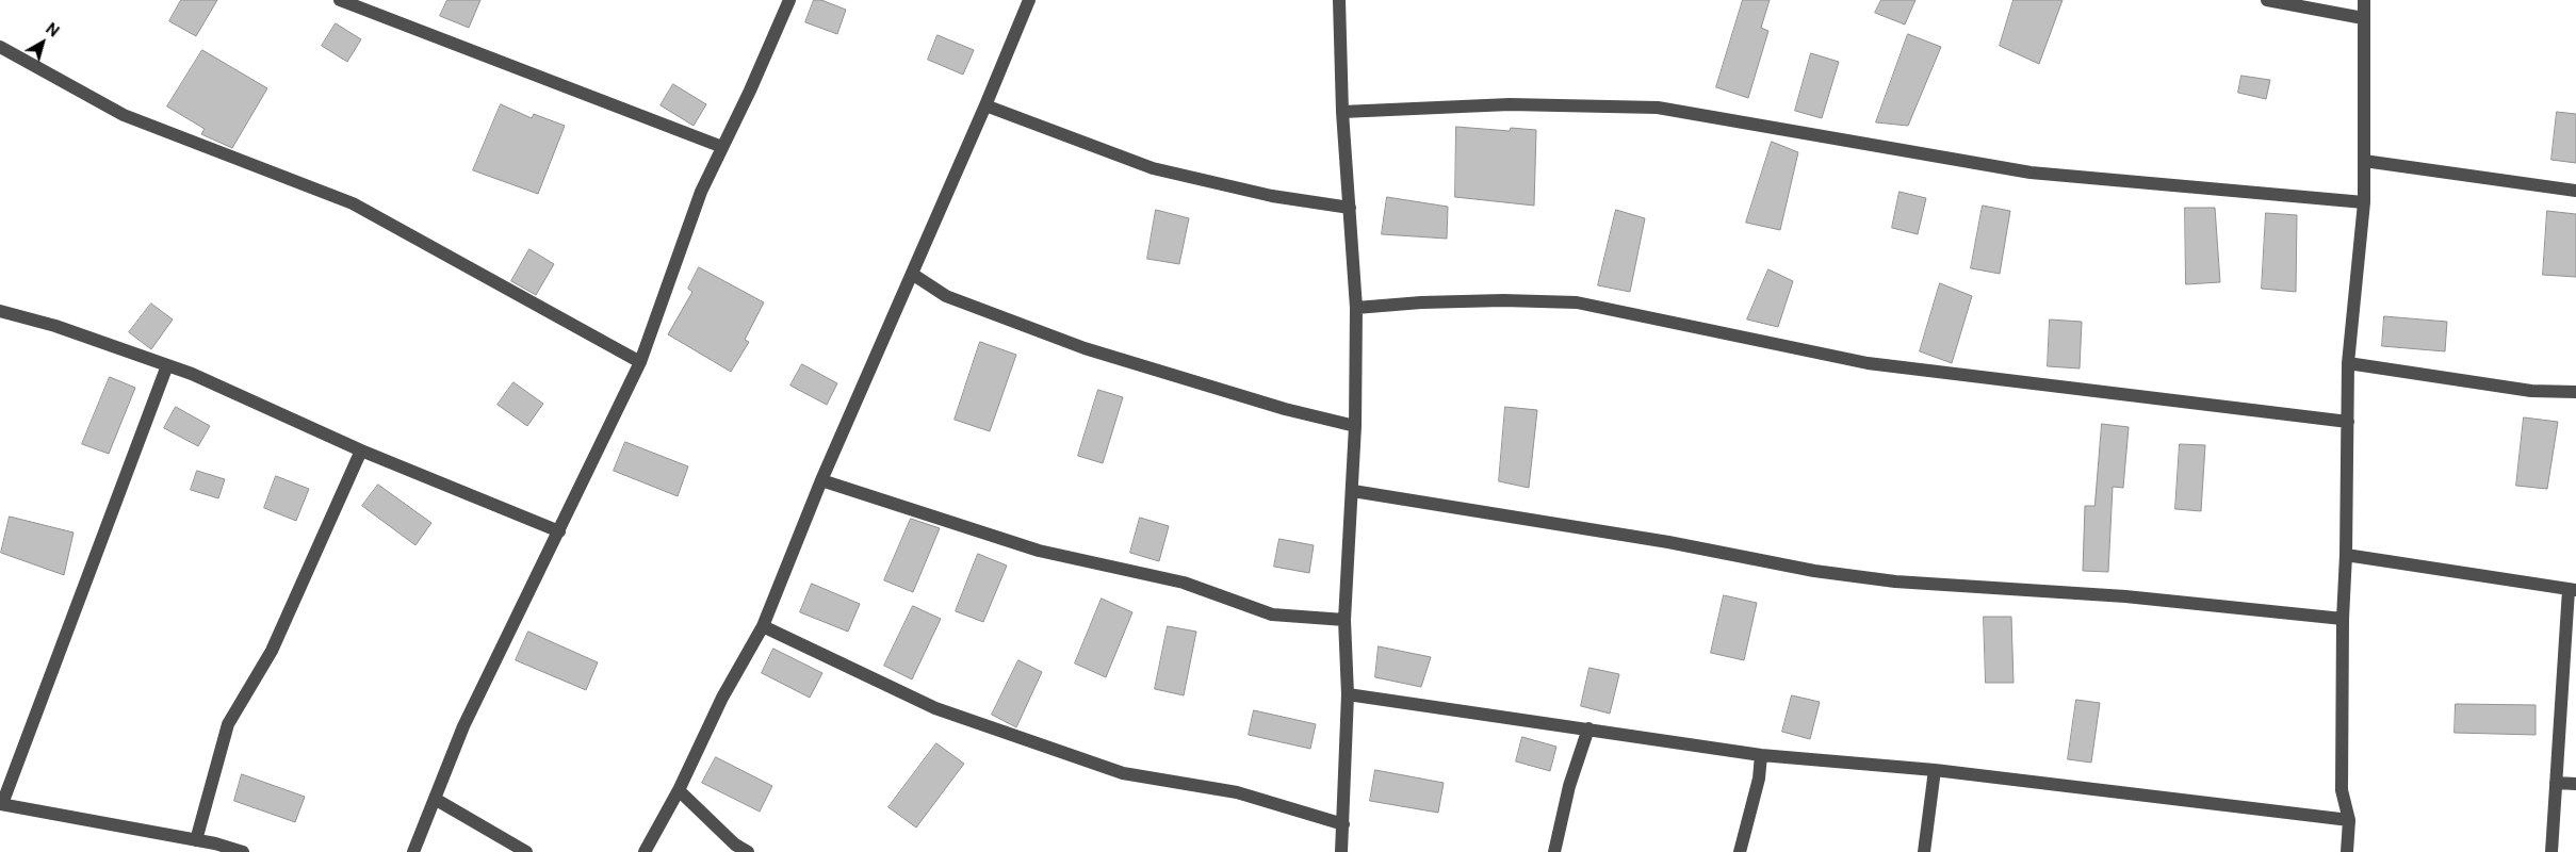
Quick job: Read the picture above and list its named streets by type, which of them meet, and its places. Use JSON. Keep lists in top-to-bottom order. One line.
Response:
{"north":"top right"}
